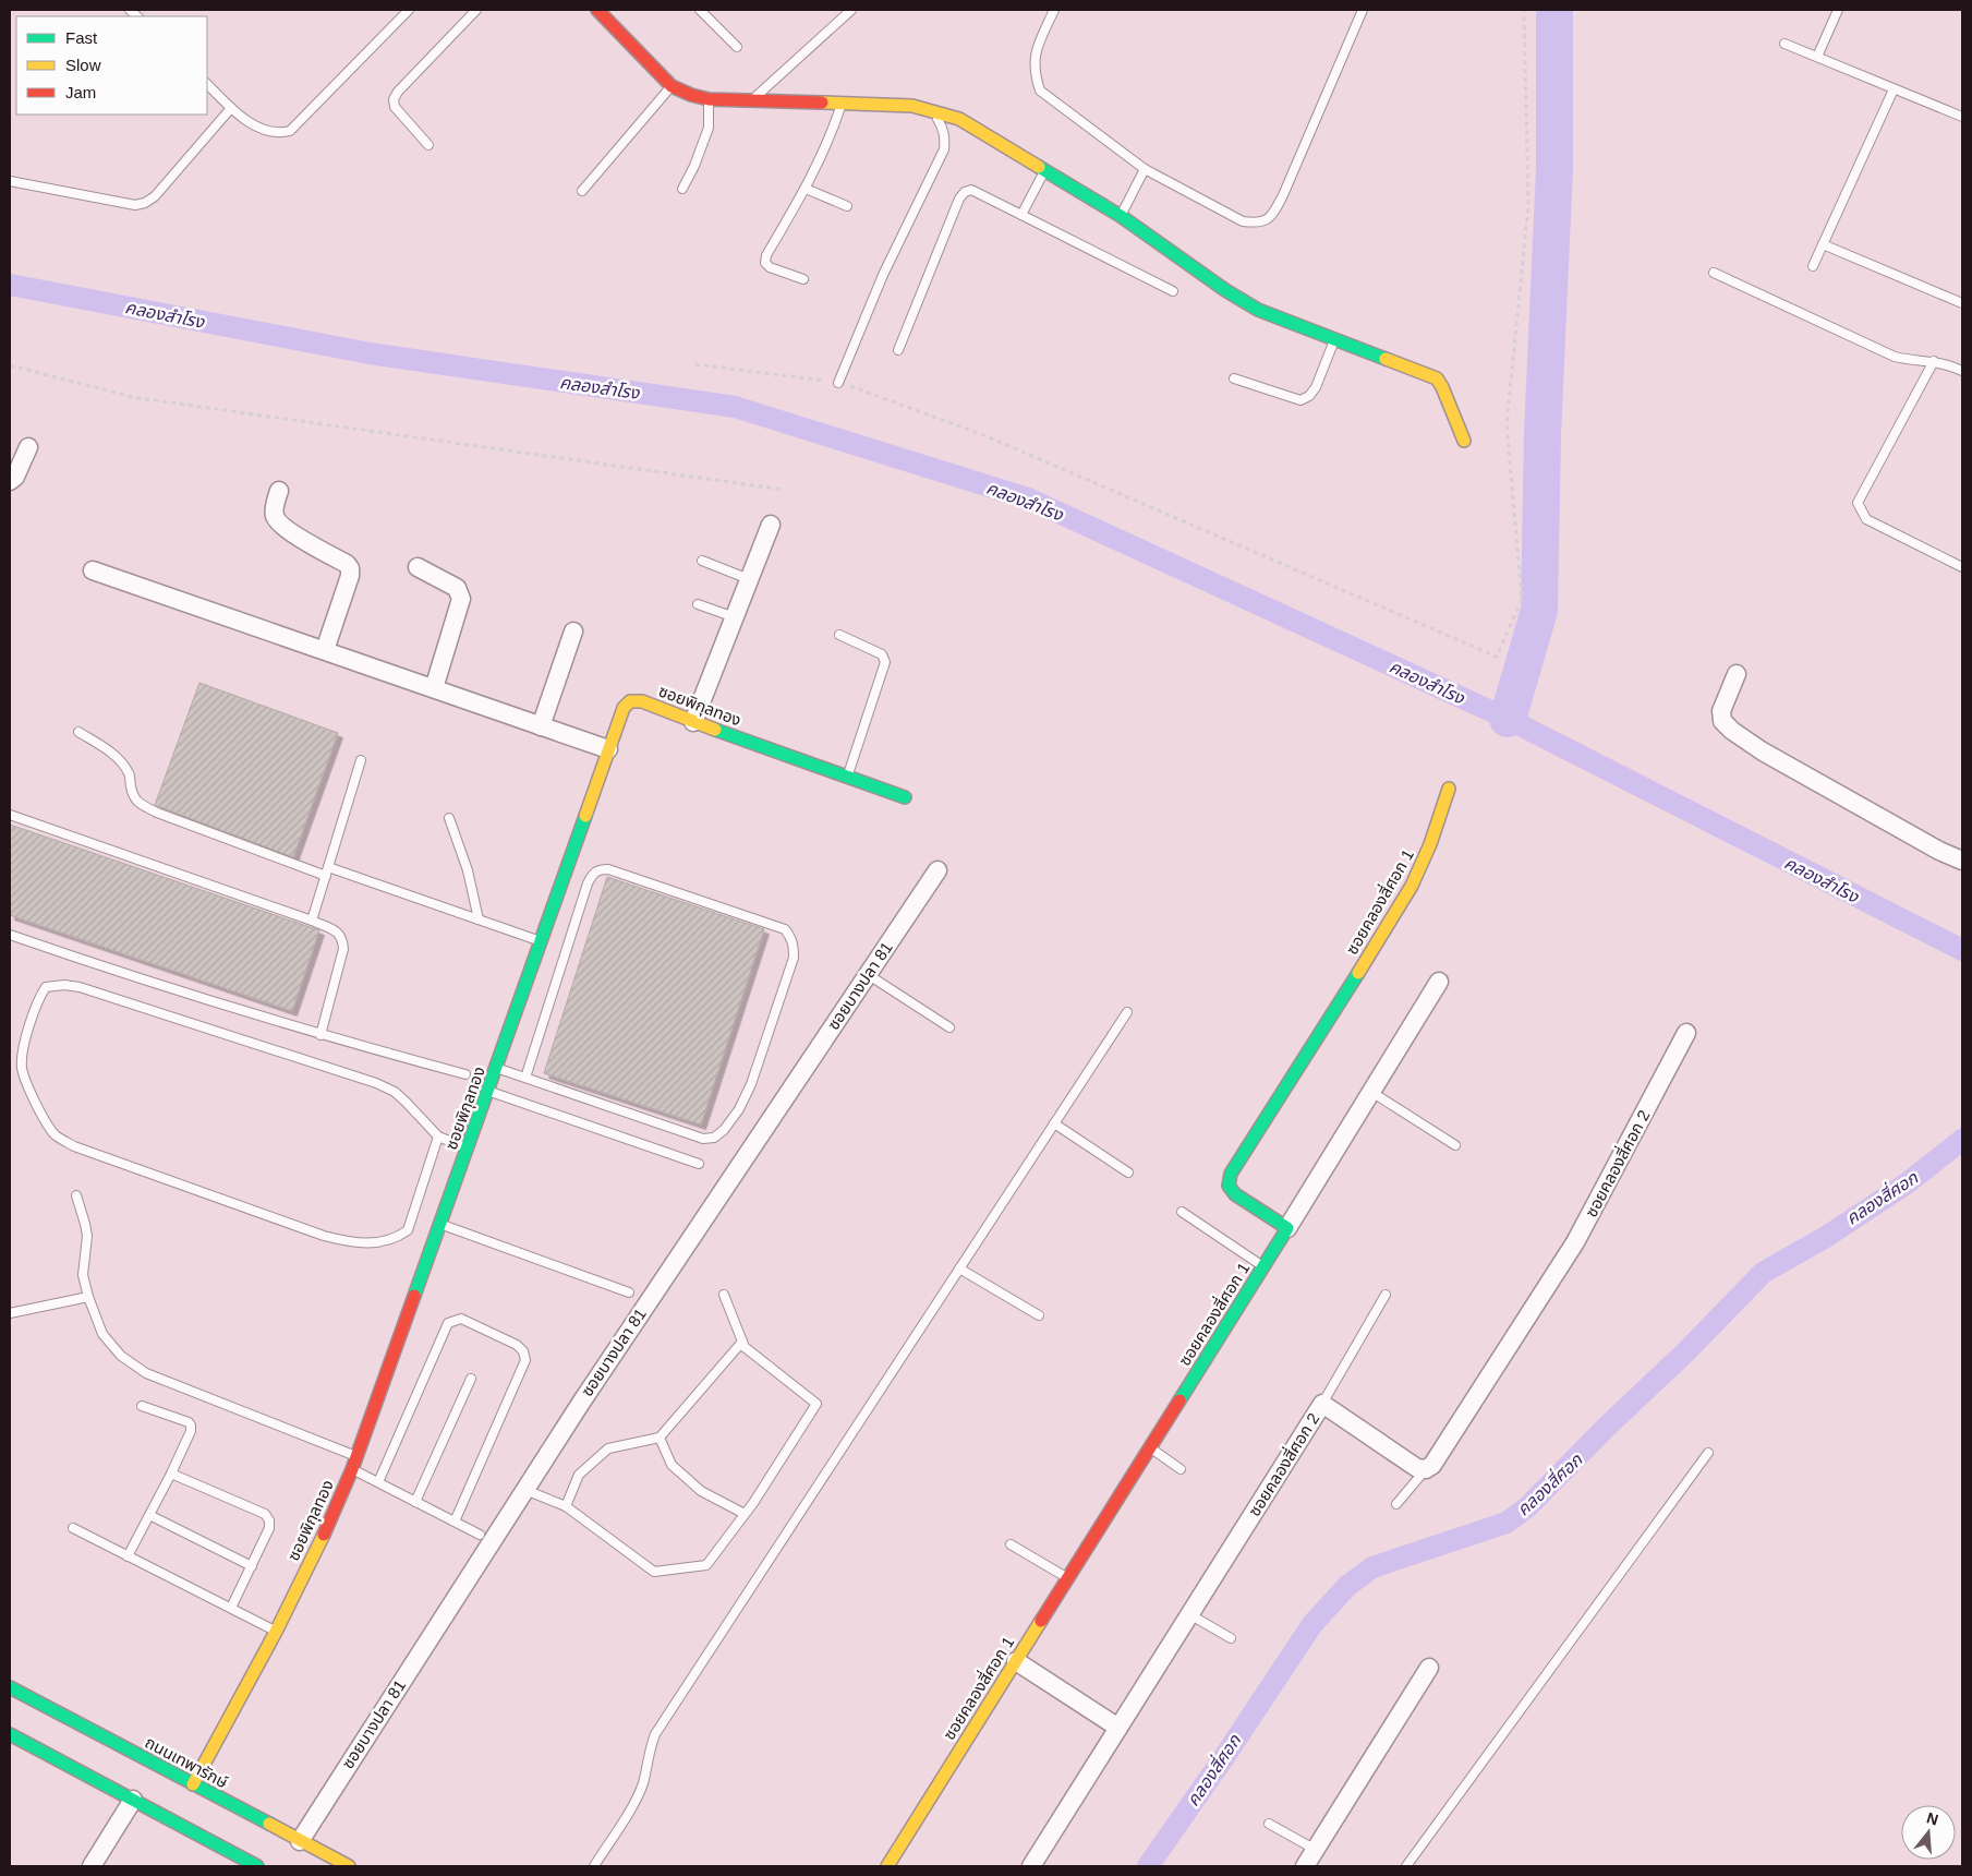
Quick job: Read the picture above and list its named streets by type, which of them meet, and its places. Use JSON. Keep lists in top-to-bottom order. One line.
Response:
{"streets":{"street":["ซอยพิกุลทอง","ซอยคลองสี่ศอก 1","ซอยบางปลา 81","ซอยคลองสี่ศอก 2","ถนนเทพารักษ์"]},"crossings":[["ซอยพิกุลทอง","ถนนเทพารักษ์"],["ซอยบางปลา 81","ถนนเทพารักษ์"]],"water":["คลองสำโรง","คลองสี่ศอก"],"legend":["Fast","Slow","Jam"],"north":"top"}
